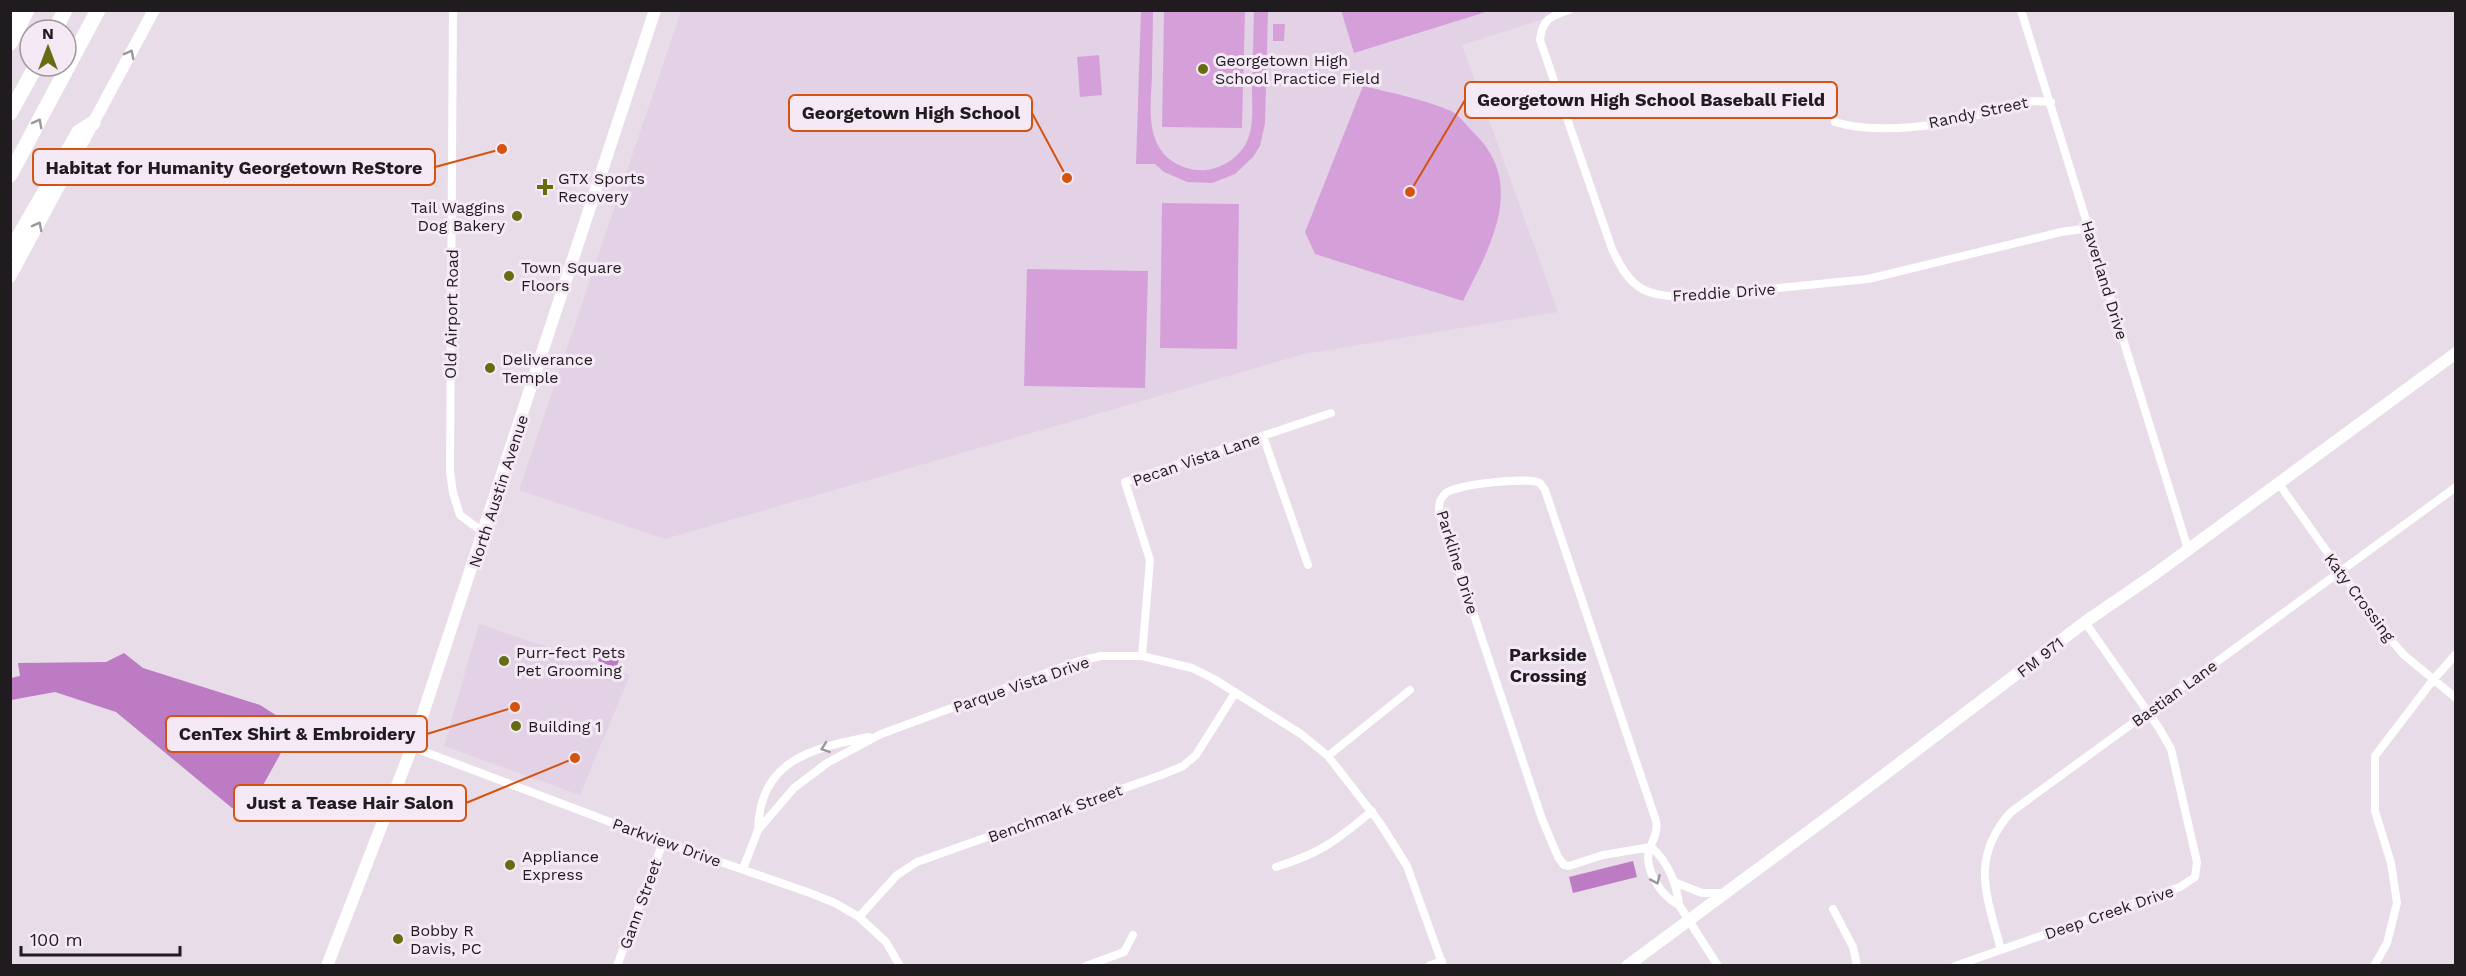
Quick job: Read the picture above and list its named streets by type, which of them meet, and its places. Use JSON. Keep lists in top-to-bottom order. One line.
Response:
{"streets":{"main road":["North Austin Avenue","FM 971"],"street":["Randy Street","Haverland Drive","Freddie Drive","Old Airport Road","Pecan Vista Lane","Parkline Drive","Katy Crossing","Parque Vista Drive","Bastian Lane","Benchmark Street","Parkview Drive","Gann Street","Deep Creek Drive"]},"crossings":[["Randy Street","Haverland Drive"],["Haverland Drive","Freddie Drive"],["Haverland Drive","FM 971"],["Old Airport Road","North Austin Avenue"],["Pecan Vista Lane","Parque Vista Drive"],["North Austin Avenue","Parkview Drive"],["Parkline Drive","FM 971"],["Katy Crossing","FM 971"],["Katy Crossing","Bastian Lane"],["FM 971","Deep Creek Drive"],["Parque Vista Drive","Benchmark Street"],["Parque Vista Drive","Parkview Drive"],["Bastian Lane","Deep Creek Drive"],["Benchmark Street","Parkview Drive"],["Parkview Drive","Gann Street"]],"districts":["Parkside Crossing"],"places":{"other":["Georgetown High School Practice Field","Habitat for Humanity Georgetown ReStore","Georgetown High School","Georgetown High School Baseball Field","Tail Waggins Dog Bakery","Town Square Floors","Deliverance Temple","Purr-fect Pets Pet Grooming","CenTex Shirt & Embroidery","Building 1","Just a Tease Hair Salon","Appliance Express","Bobby R Davis, PC"],"health":["GTX Sports Recovery"]},"scale_bar":"100 m","north":"top"}
